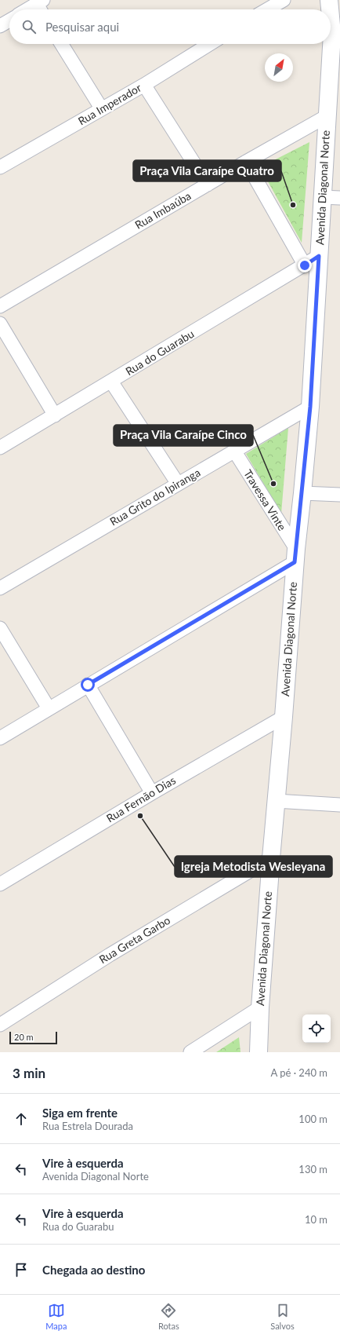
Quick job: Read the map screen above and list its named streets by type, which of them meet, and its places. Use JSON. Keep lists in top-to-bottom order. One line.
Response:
{"streets":{"street":["Rua Imperador","Avenida Diagonal Norte","Rua Imbaúba","Rua do Guarabu","Rua Grito do Ipiranga","Travessa Vinte","Rua Fernão Dias","Rua Greta Garbo"]},"crossings":[["Avenida Diagonal Norte","Rua Imbaúba"],["Avenida Diagonal Norte","Rua do Guarabu"],["Avenida Diagonal Norte","Rua Grito do Ipiranga"],["Avenida Diagonal Norte","Travessa Vinte"],["Avenida Diagonal Norte","Rua Fernão Dias"],["Avenida Diagonal Norte","Rua Greta Garbo"],["Rua Grito do Ipiranga","Travessa Vinte"]],"places":["Praça Vila Caraípe Quatro","Praça Vila Caraípe Cinco","Igreja Metodista Wesleyana"],"scale_bar":"20 m","north":"top right","page":{"search":"Pesquisar aqui","scale":"20 m","heading":["3 min","A pé · 240 m"],"list":[["Siga em frente","Rua Estrela Dourada","100 m"],["Vire à esquerda","Avenida Diagonal Norte","130 m"],["Vire à esquerda","Rua do Guarabu","10 m"],"Chegada ao destino"],"nav":["Mapa","Rotas","Salvos"]}}
